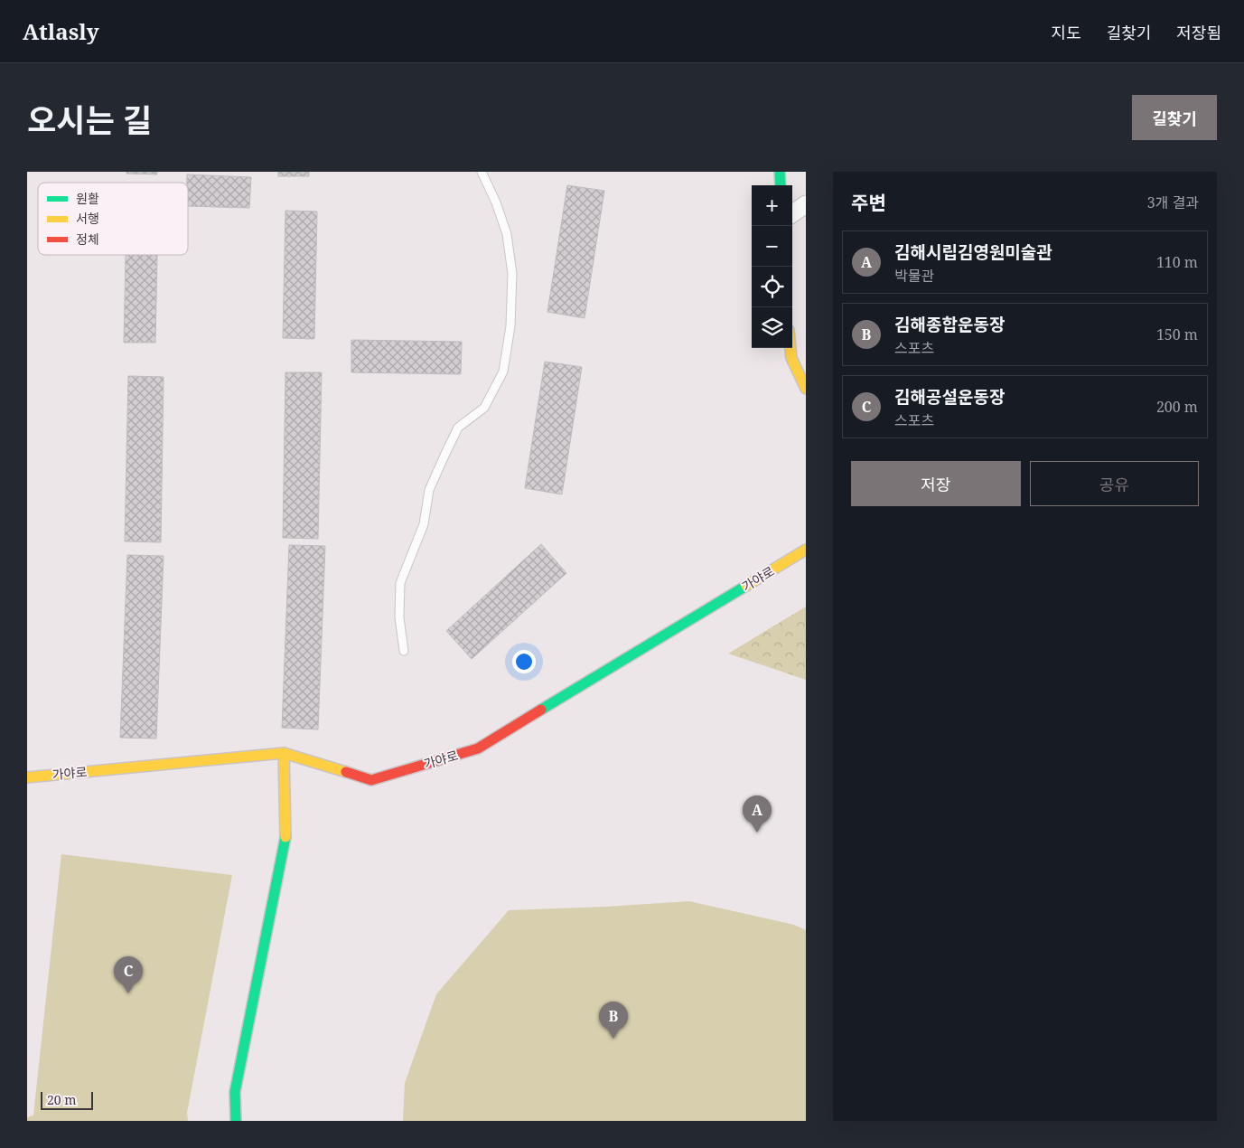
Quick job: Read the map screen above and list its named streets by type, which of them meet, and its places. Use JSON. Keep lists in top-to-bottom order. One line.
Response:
{"streets":{"main road":["가야로"]},"legend":["원활","서행","정체"],"scale_bar":"20 m","page":{"header":"Atlasly","nav":["지도","길찾기","저장됨"],"title":"오시는 길","buttons":["길찾기",["저장","공유"]],"heading":["주변","3개 결과"],"map_buttons":["+","−"],"list":[{"mark":"A","name":"김해시립김영원미술관","note":"박물관","value":"110 m"},{"mark":"B","name":"김해종합운동장","note":"스포츠","value":"150 m"},{"mark":"C","name":"김해공설운동장","note":"스포츠","value":"200 m"}],"pins":["A","C","B"],"scale":"20 m"}}
